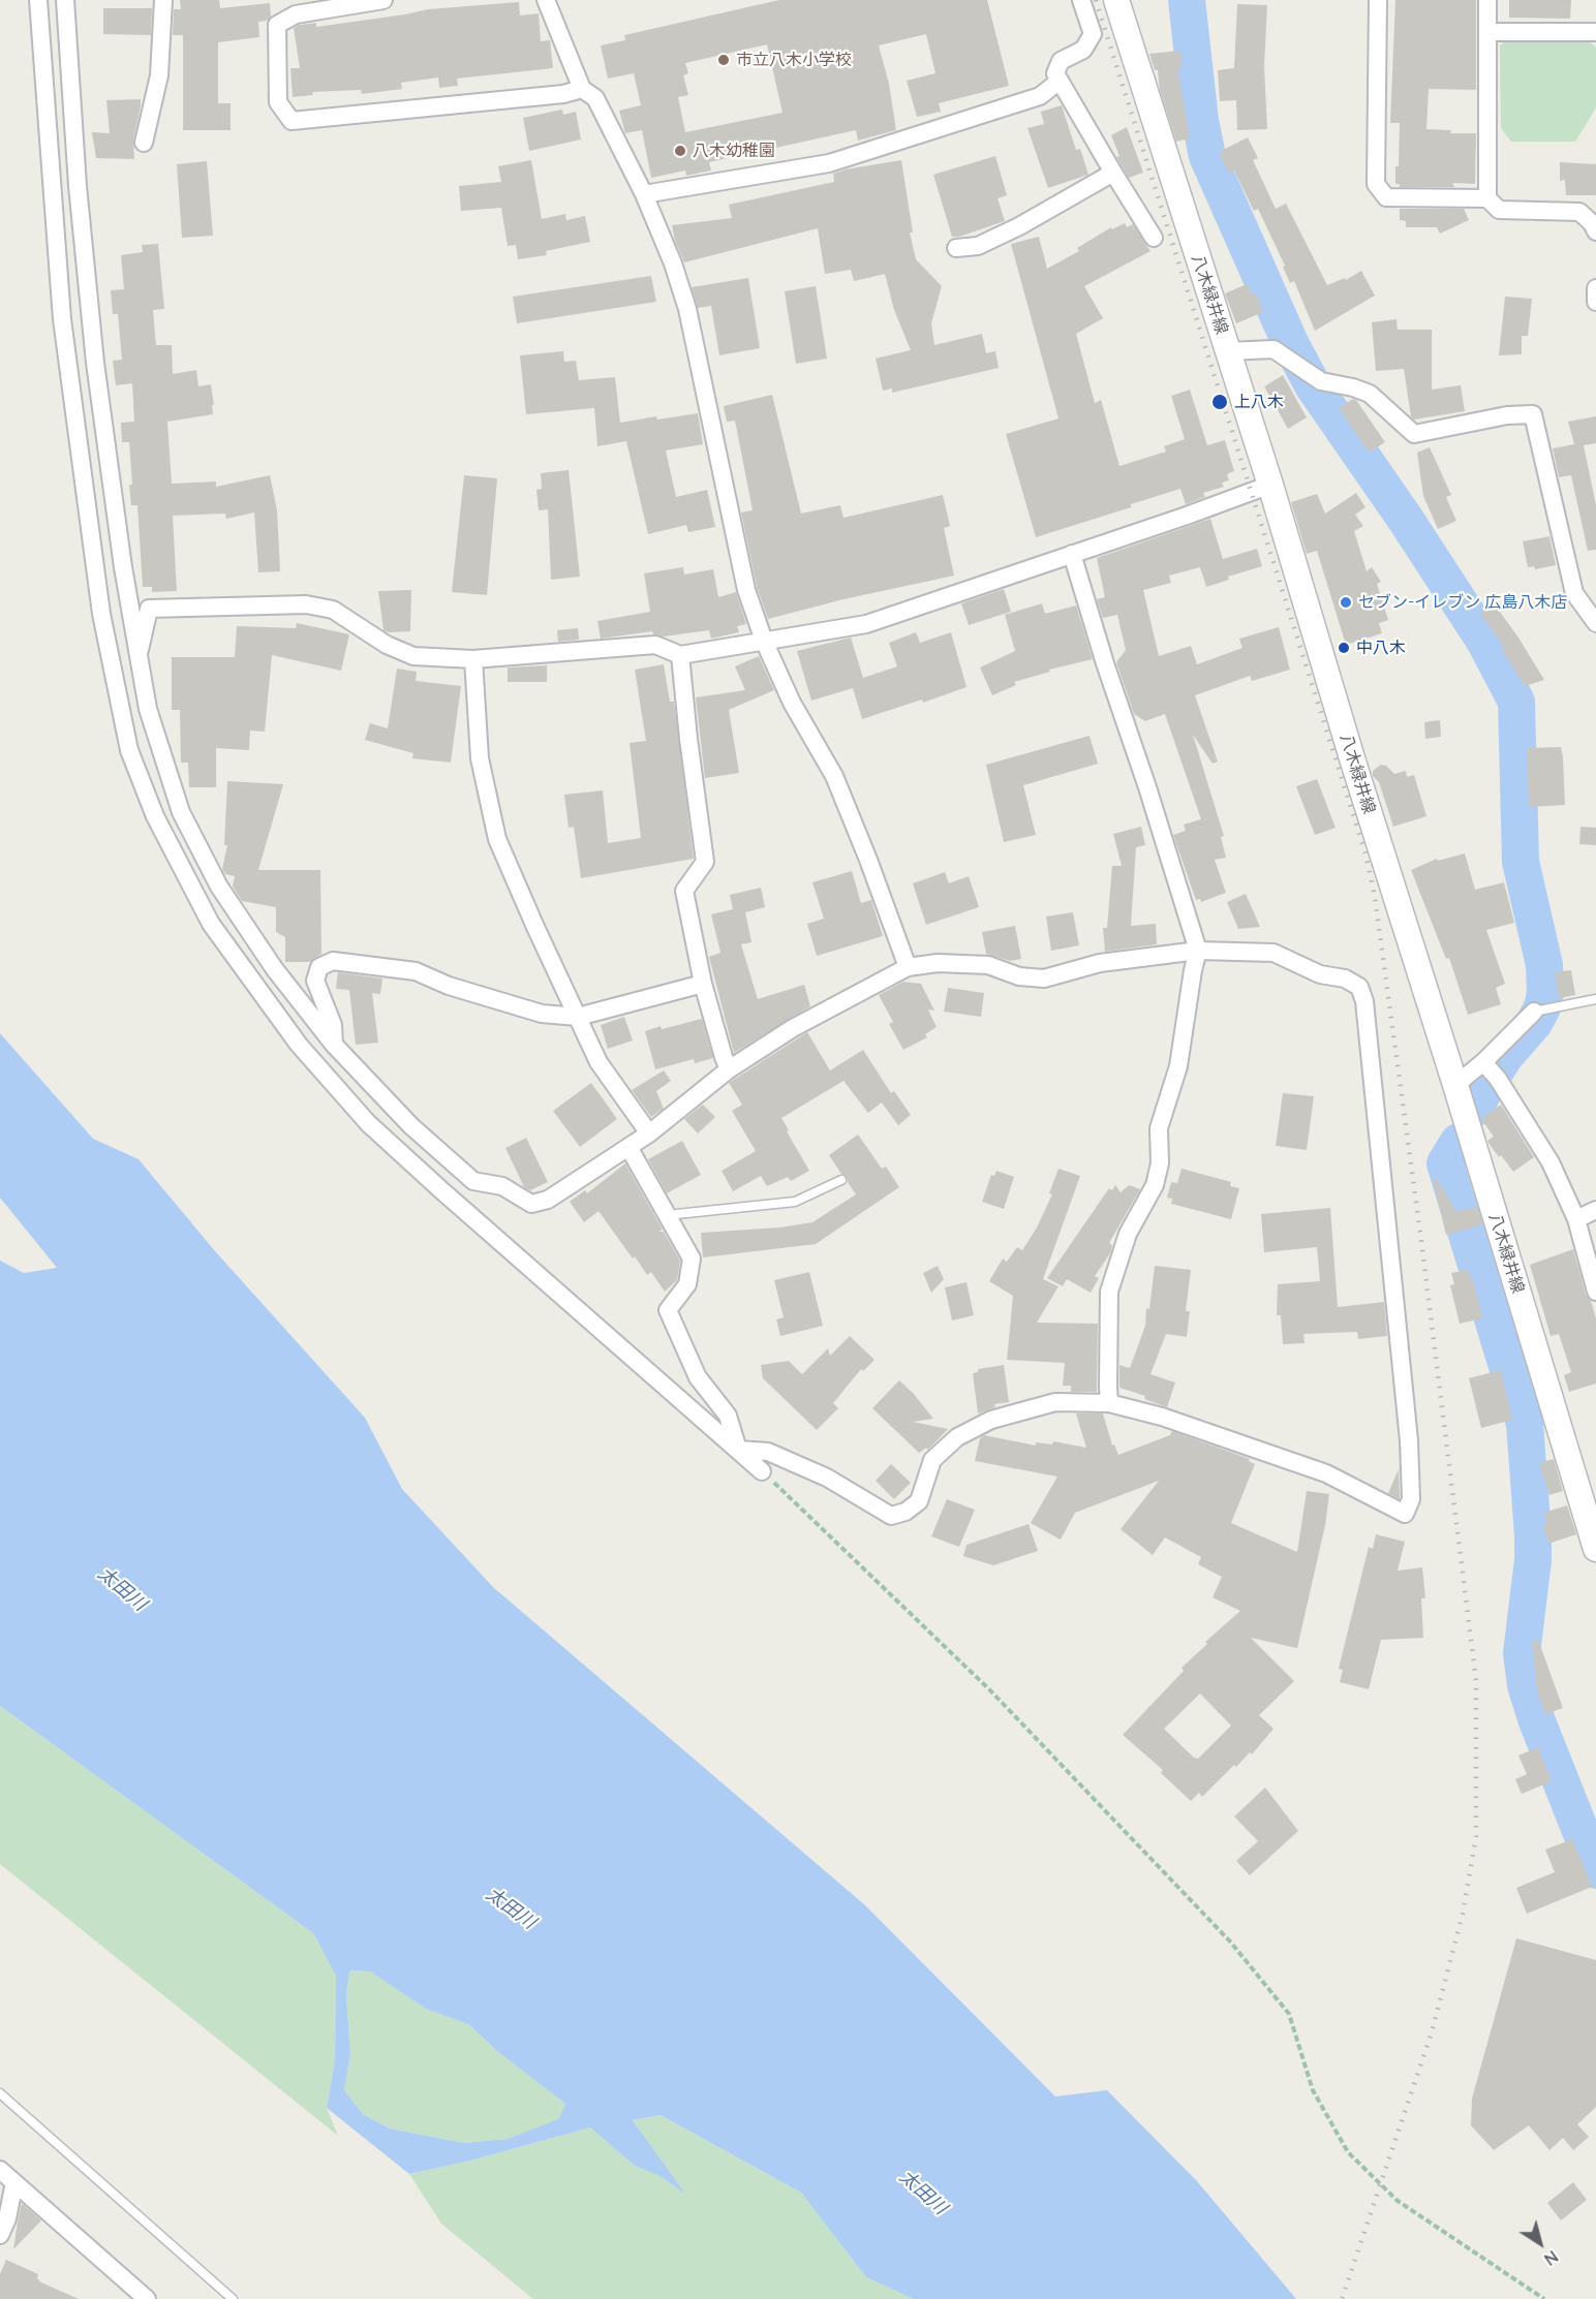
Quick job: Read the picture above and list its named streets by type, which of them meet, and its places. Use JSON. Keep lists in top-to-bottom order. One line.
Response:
{"streets":{"main road":["八木緑井線"]},"water":["太田川"],"places":["市立八木小学校","八木幼稚園","上八木","セブン-イレブン 広島八木店","中八木"],"north":"bottom right"}
